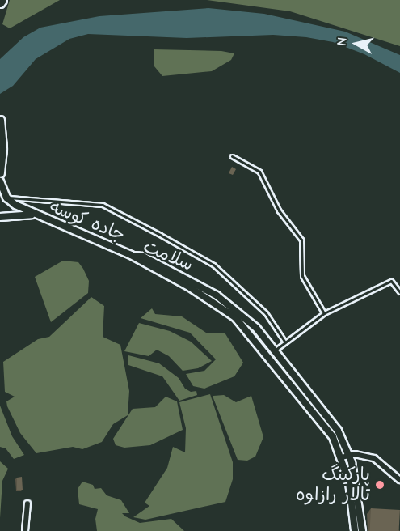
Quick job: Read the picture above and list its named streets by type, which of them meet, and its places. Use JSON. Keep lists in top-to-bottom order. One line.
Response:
{"streets":{"main road":["جاده کوسه","سلامت"]},"crossings":[["جاده کوسه","سلامت"]],"places":["پارکینگ تالار رازاوه"],"north":"left"}
